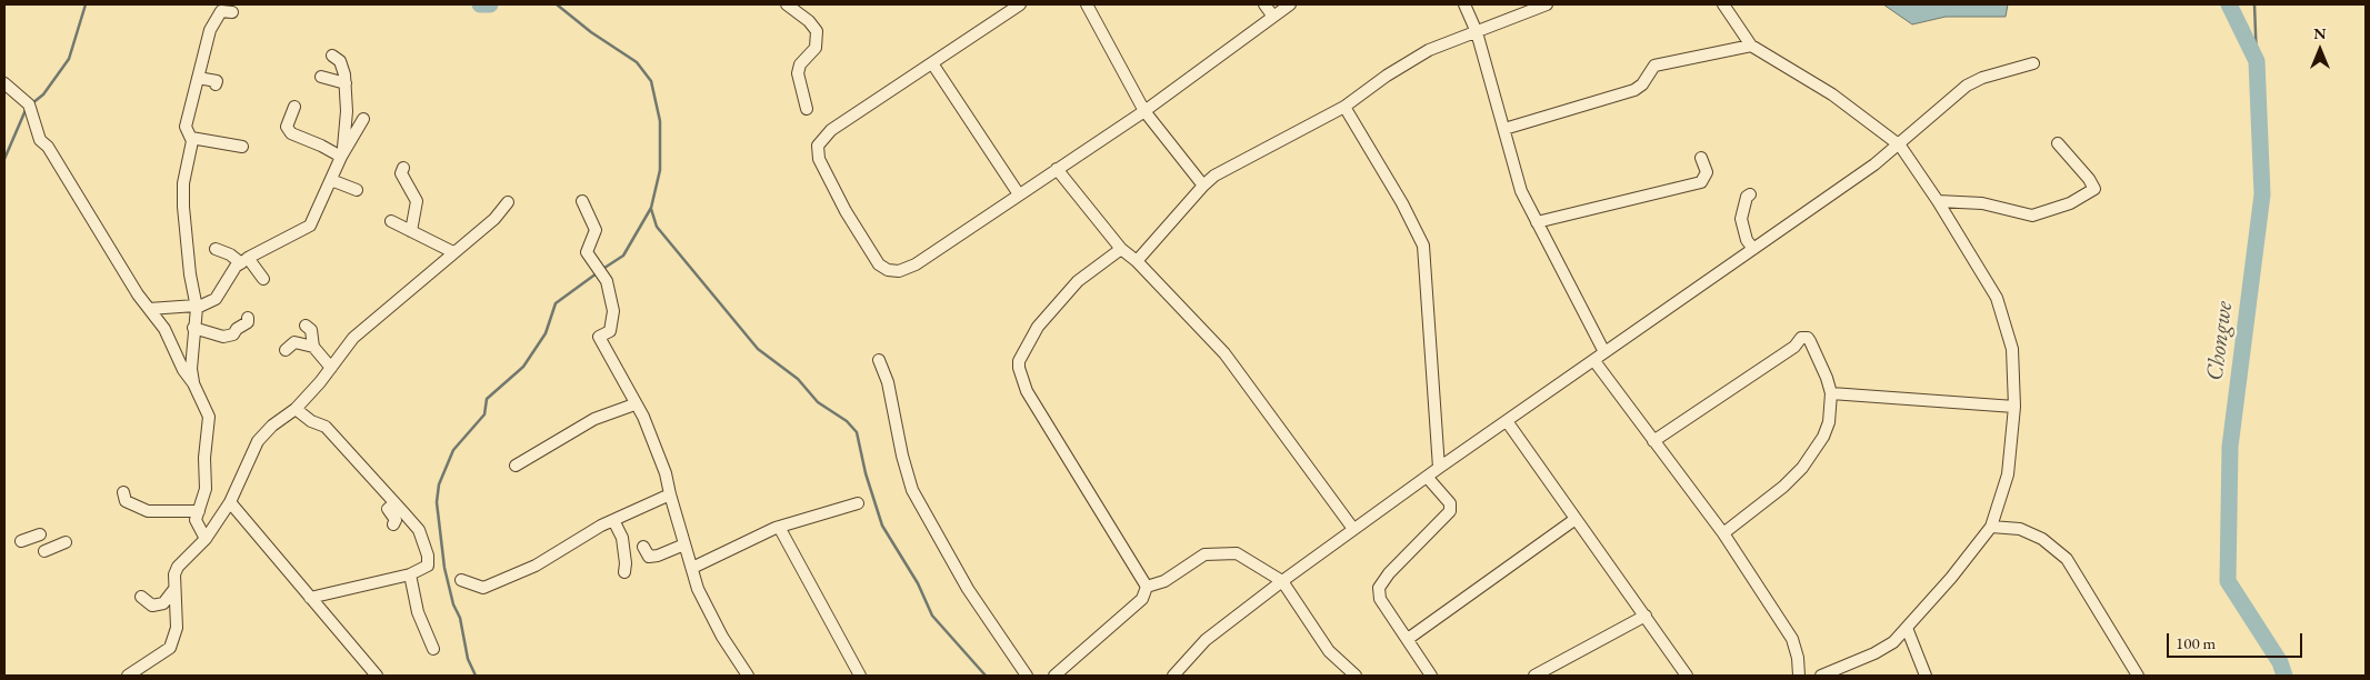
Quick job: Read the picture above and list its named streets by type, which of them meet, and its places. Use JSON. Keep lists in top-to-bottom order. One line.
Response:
{"water":["Chongwe"],"scale_bar":"100 m","north":"top"}
